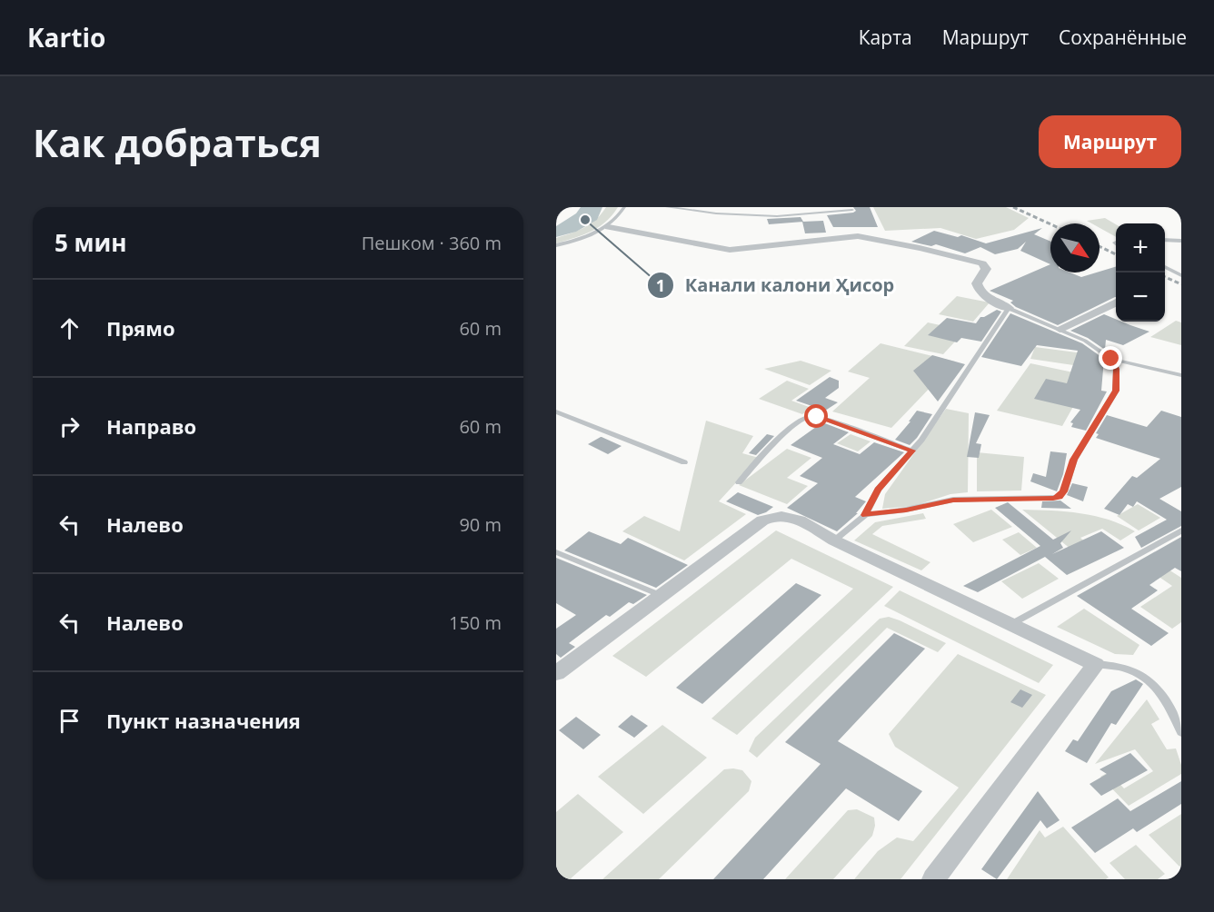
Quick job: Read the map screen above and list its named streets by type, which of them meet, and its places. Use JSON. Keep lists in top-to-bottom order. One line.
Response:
{"places":["Канали калони Ҳисор"],"north":"bottom right","page":{"header":"Kartio","nav":["Карта","Маршрут","Сохранённые"],"buttons":"Маршрут","title":"Как добраться","heading":["5 мин","Пешком · 360 m"],"map_buttons":["+","−"],"list":[["Прямо","60 m"],["Направо","60 m"],["Налево","90 m"],["Налево","150 m"],"Пункт назначения"]}}
